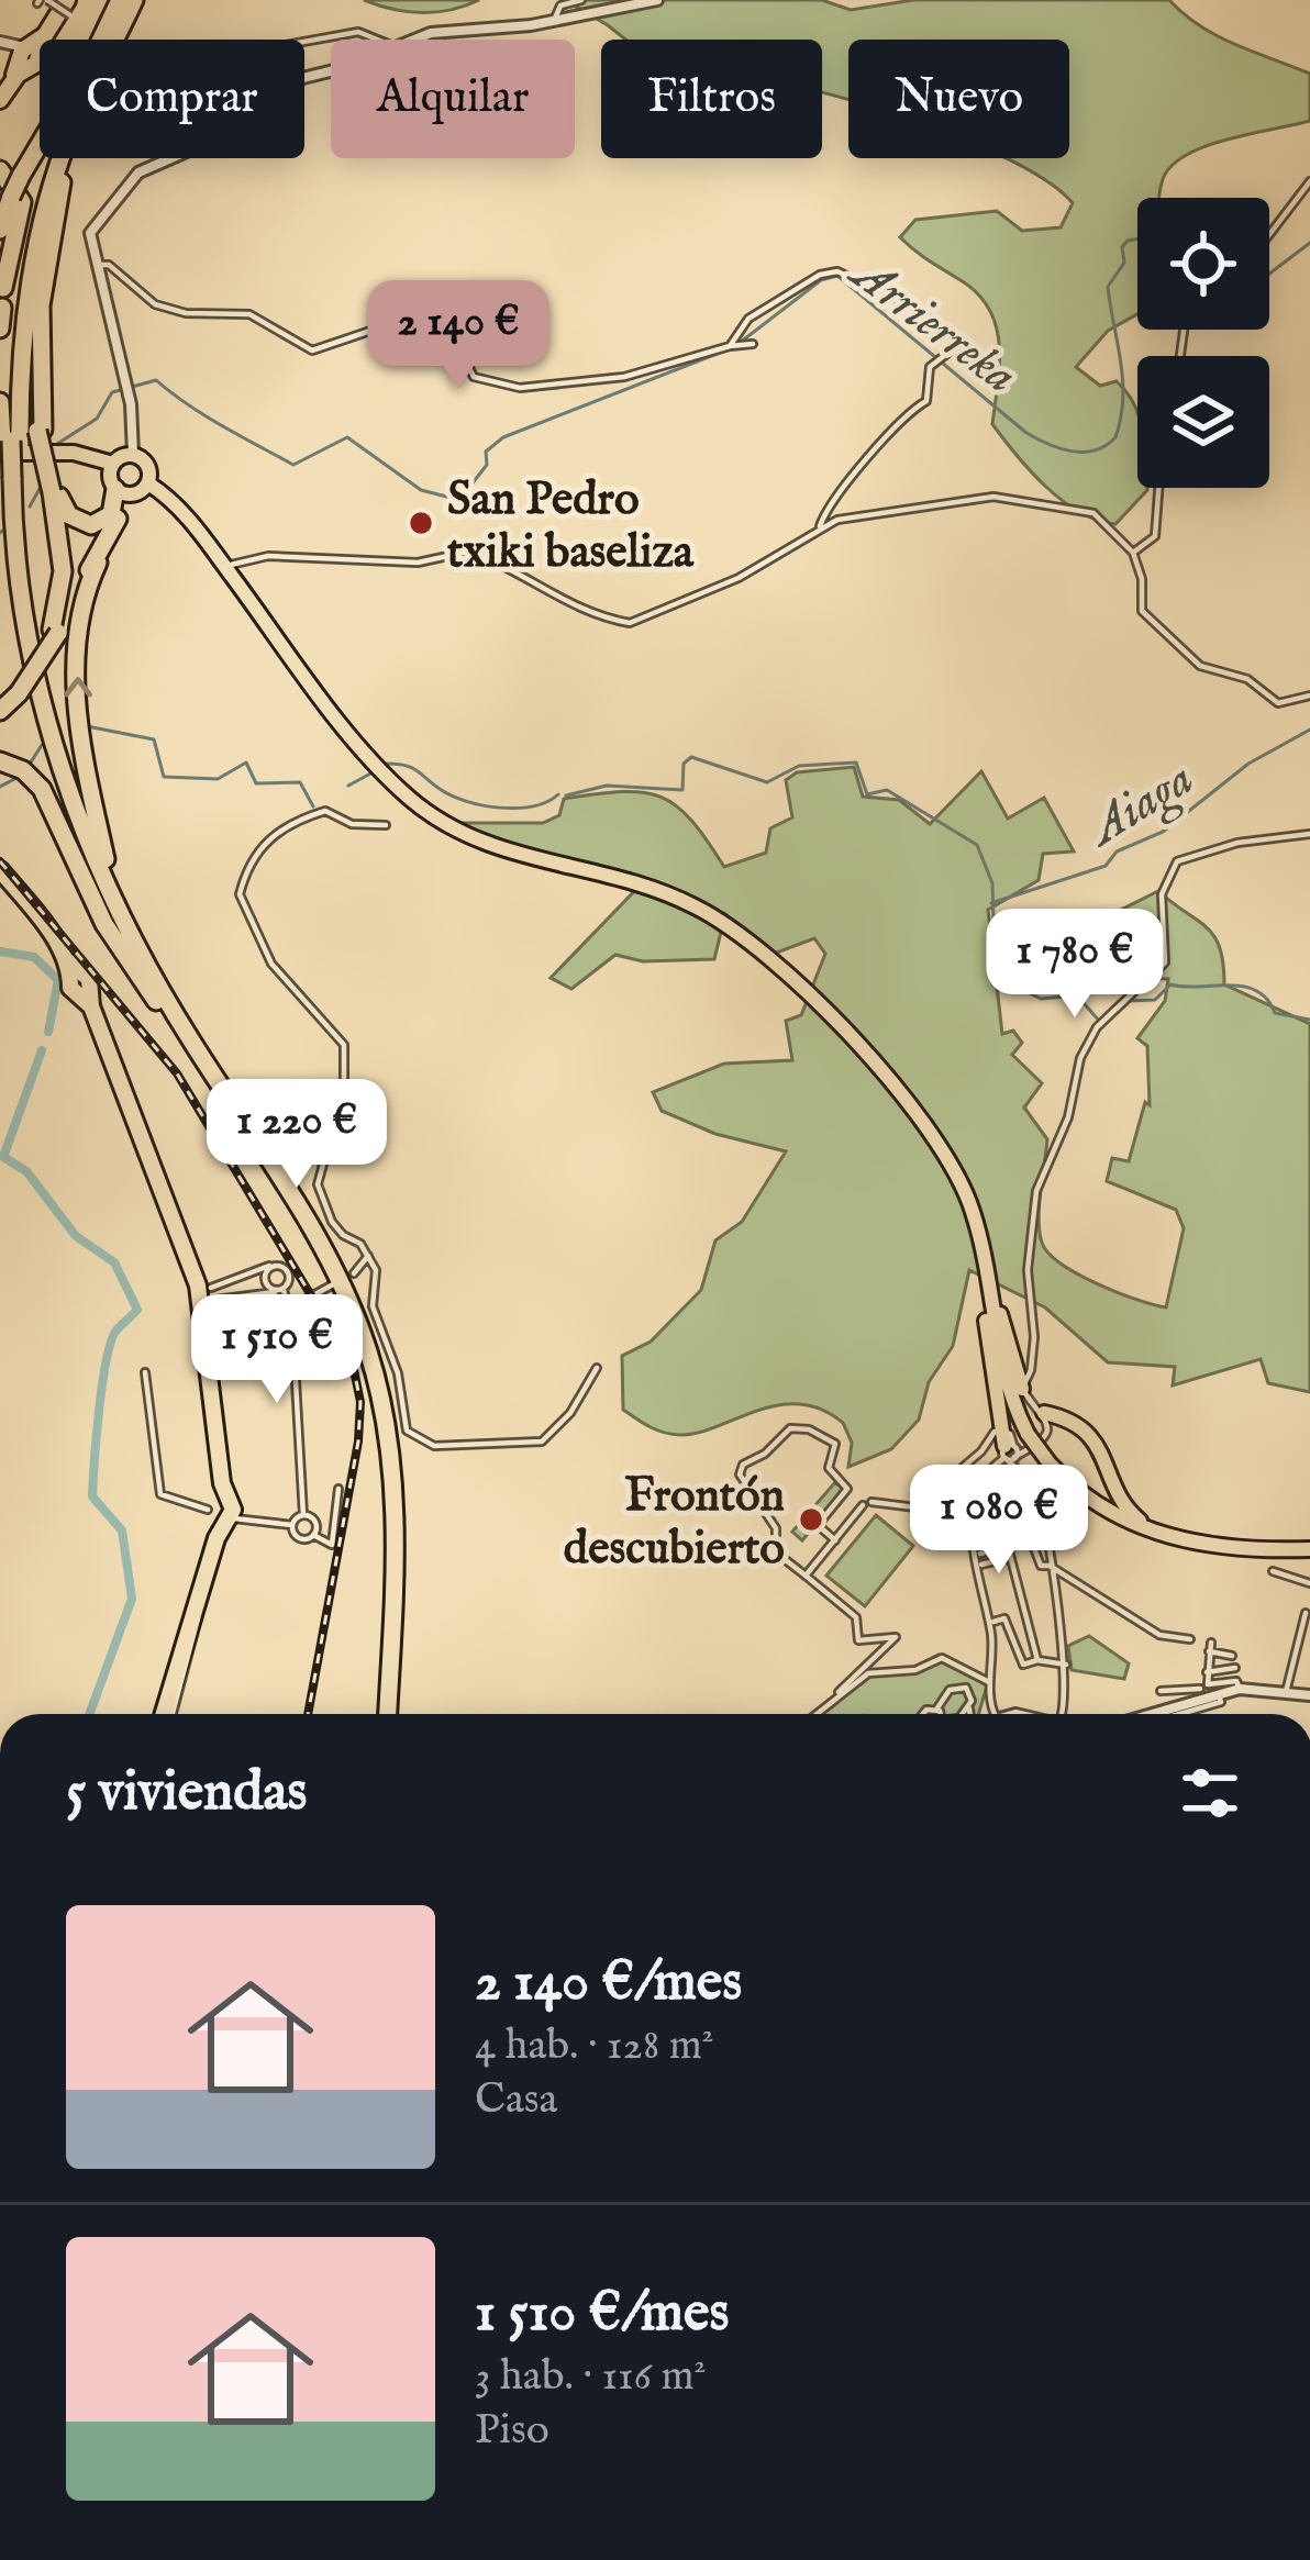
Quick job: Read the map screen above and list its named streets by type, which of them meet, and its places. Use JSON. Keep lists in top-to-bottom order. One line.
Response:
{"water":["Arrierreka","Aiaga"],"places":["San Pedro txiki baseliza","Frontón descubierto"],"page":{"chip":["Comprar","Alquilar","Filtros","Nuevo"],"price":["2 140 €","1 780 €","1 220 €","1 510 €","1 080 €"],"heading":"5 viviendas","list":[{"name":"2 140 €/mes","note":"4 hab. · 128 m² · Casa"},{"name":"1 510 €/mes","note":"3 hab. · 116 m² · Piso"}]}}
